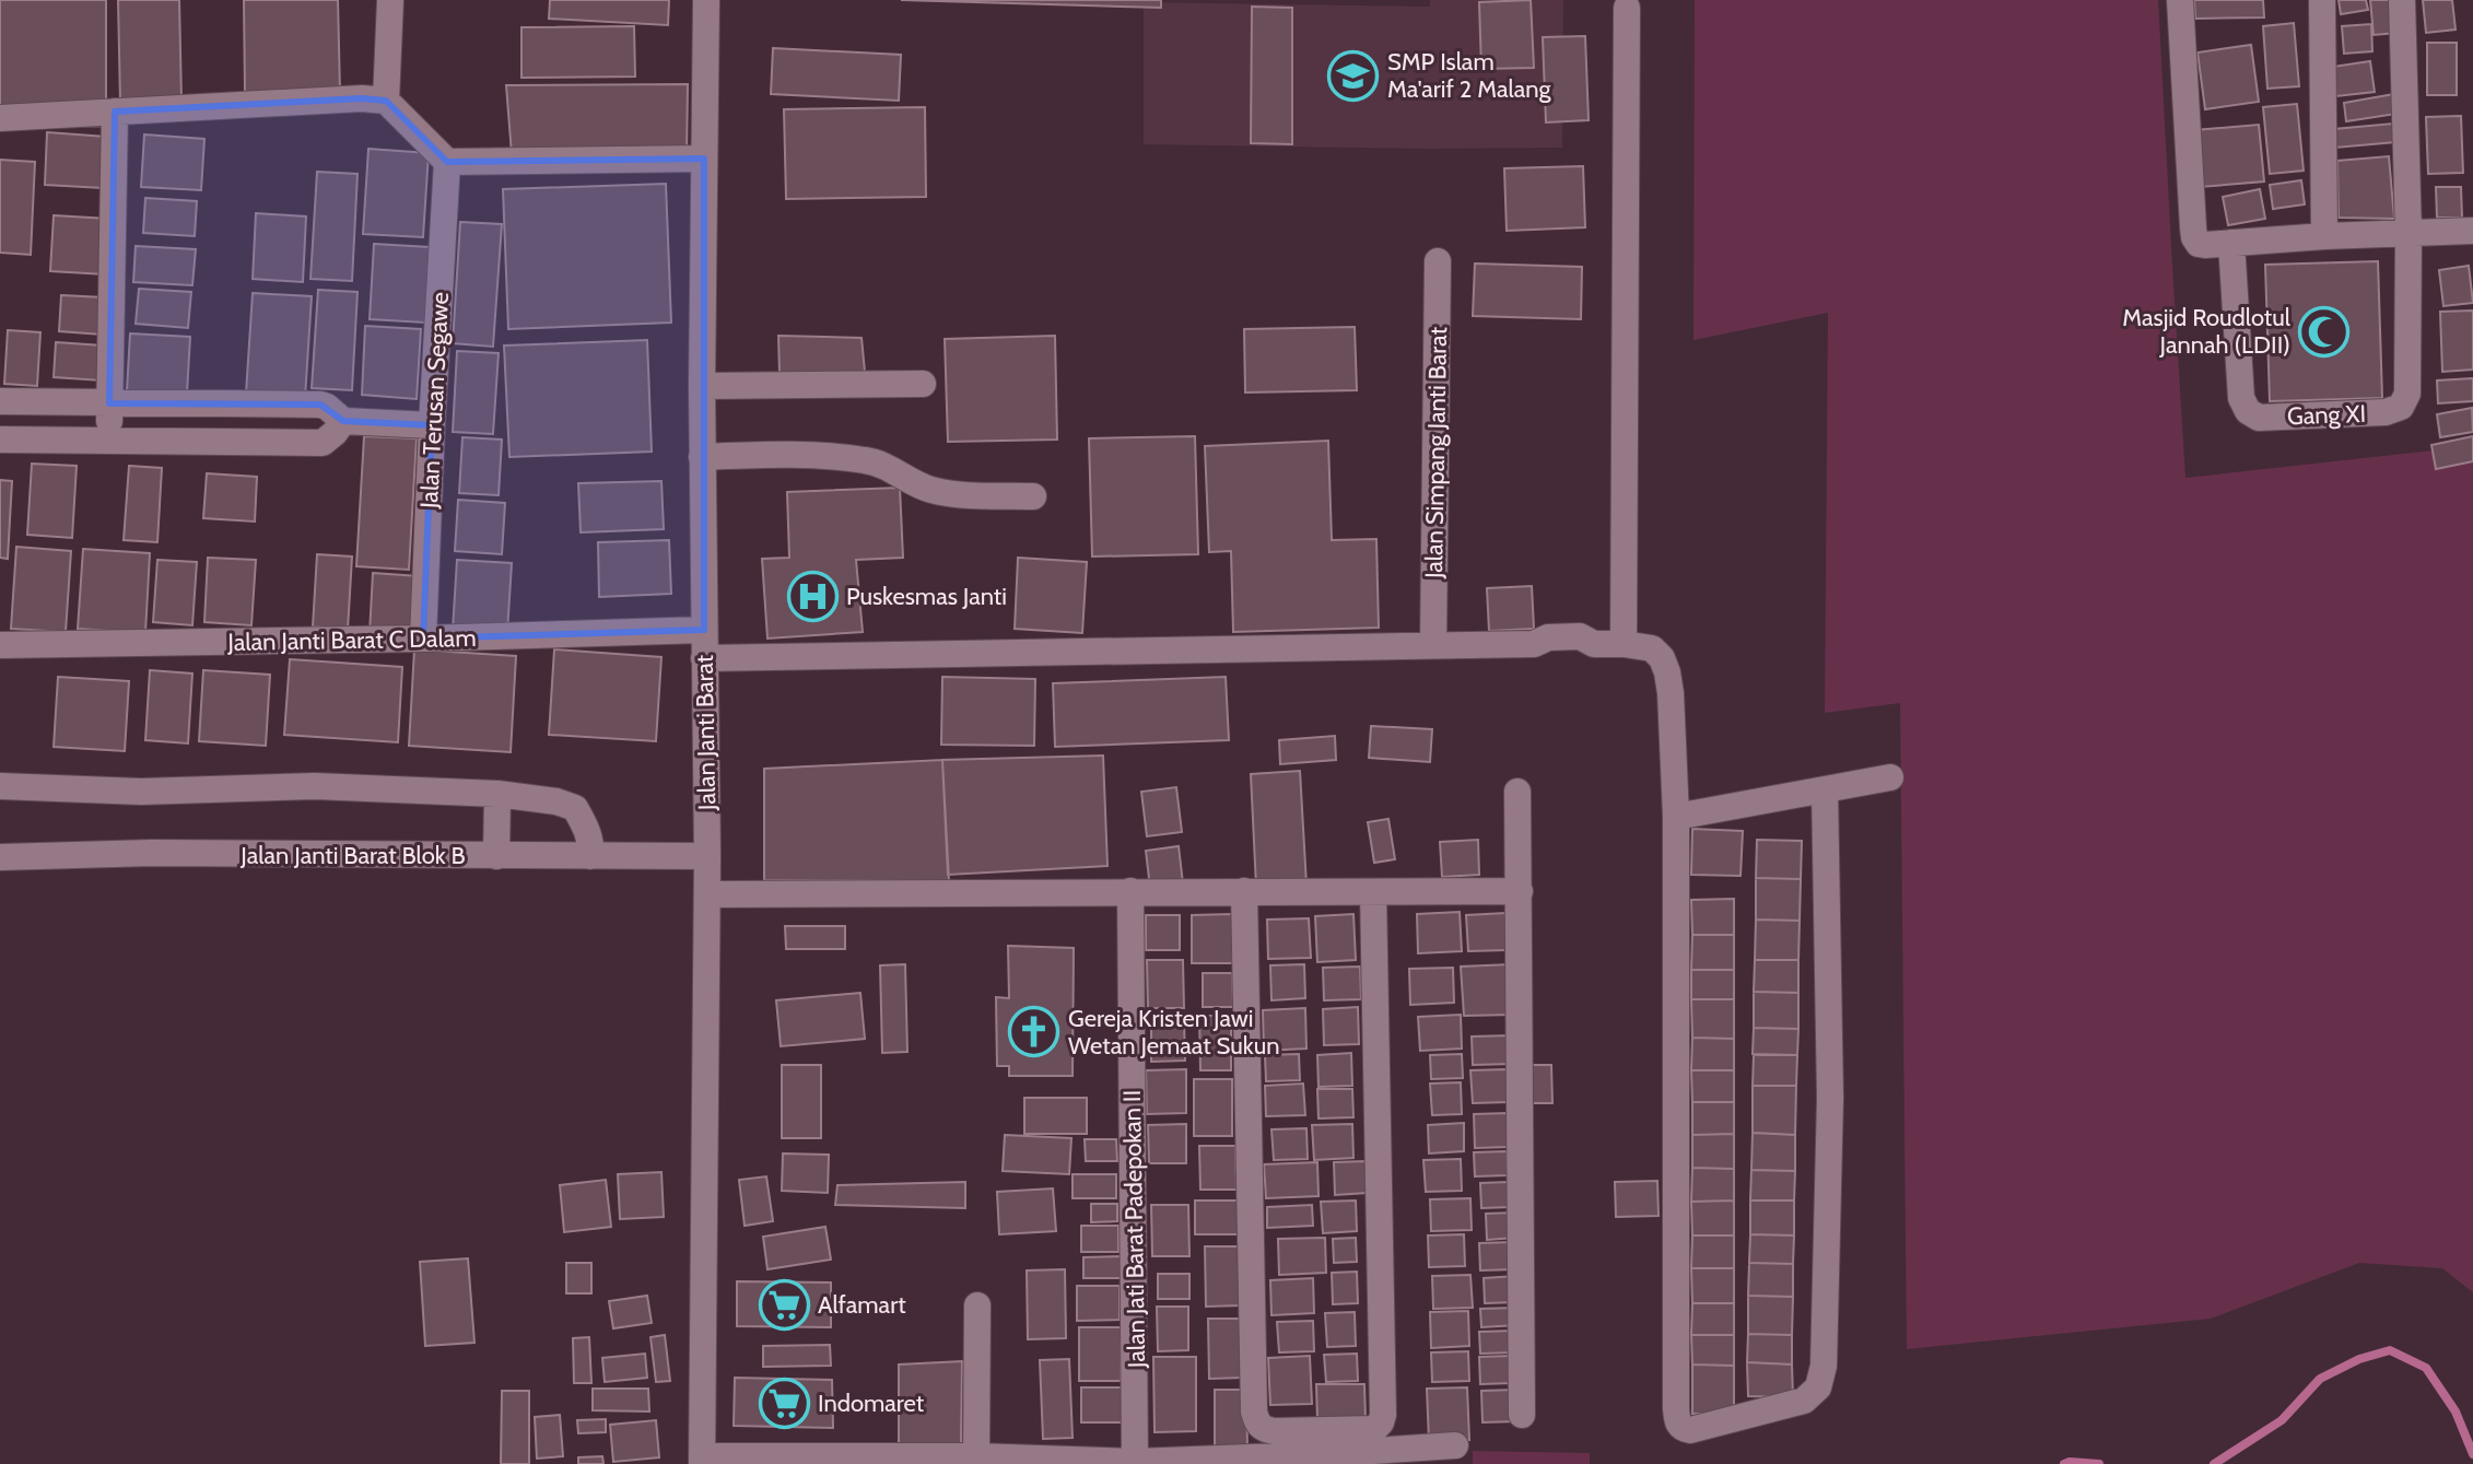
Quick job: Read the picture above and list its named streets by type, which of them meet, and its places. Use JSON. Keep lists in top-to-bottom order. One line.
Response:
{"streets":{"street":["Jalan Terusan Segawe","Gang XI","Jalan Simpang Janti Barat","Jalan Janti Barat C Dalam","Jalan Janti Barat","Jalan Janti Barat Blok B","Jalan Jati Barat Padepokan II"]},"crossings":[["Jalan Terusan Segawe","Jalan Janti Barat C Dalam"],["Jalan Janti Barat C Dalam","Jalan Janti Barat"],["Jalan Janti Barat","Jalan Janti Barat Blok B"]],"places":{"school or university":["SMP Islam Ma'arif 2 Malang"],"mosque":["Masjid Roudlotul Jannah (LDII)"],"hospital":["Puskesmas Janti"],"church":["Gereja Kristen Jawi Wetan Jemaat Sukun"],"supermarket":["Alfamart","Indomaret"]}}
